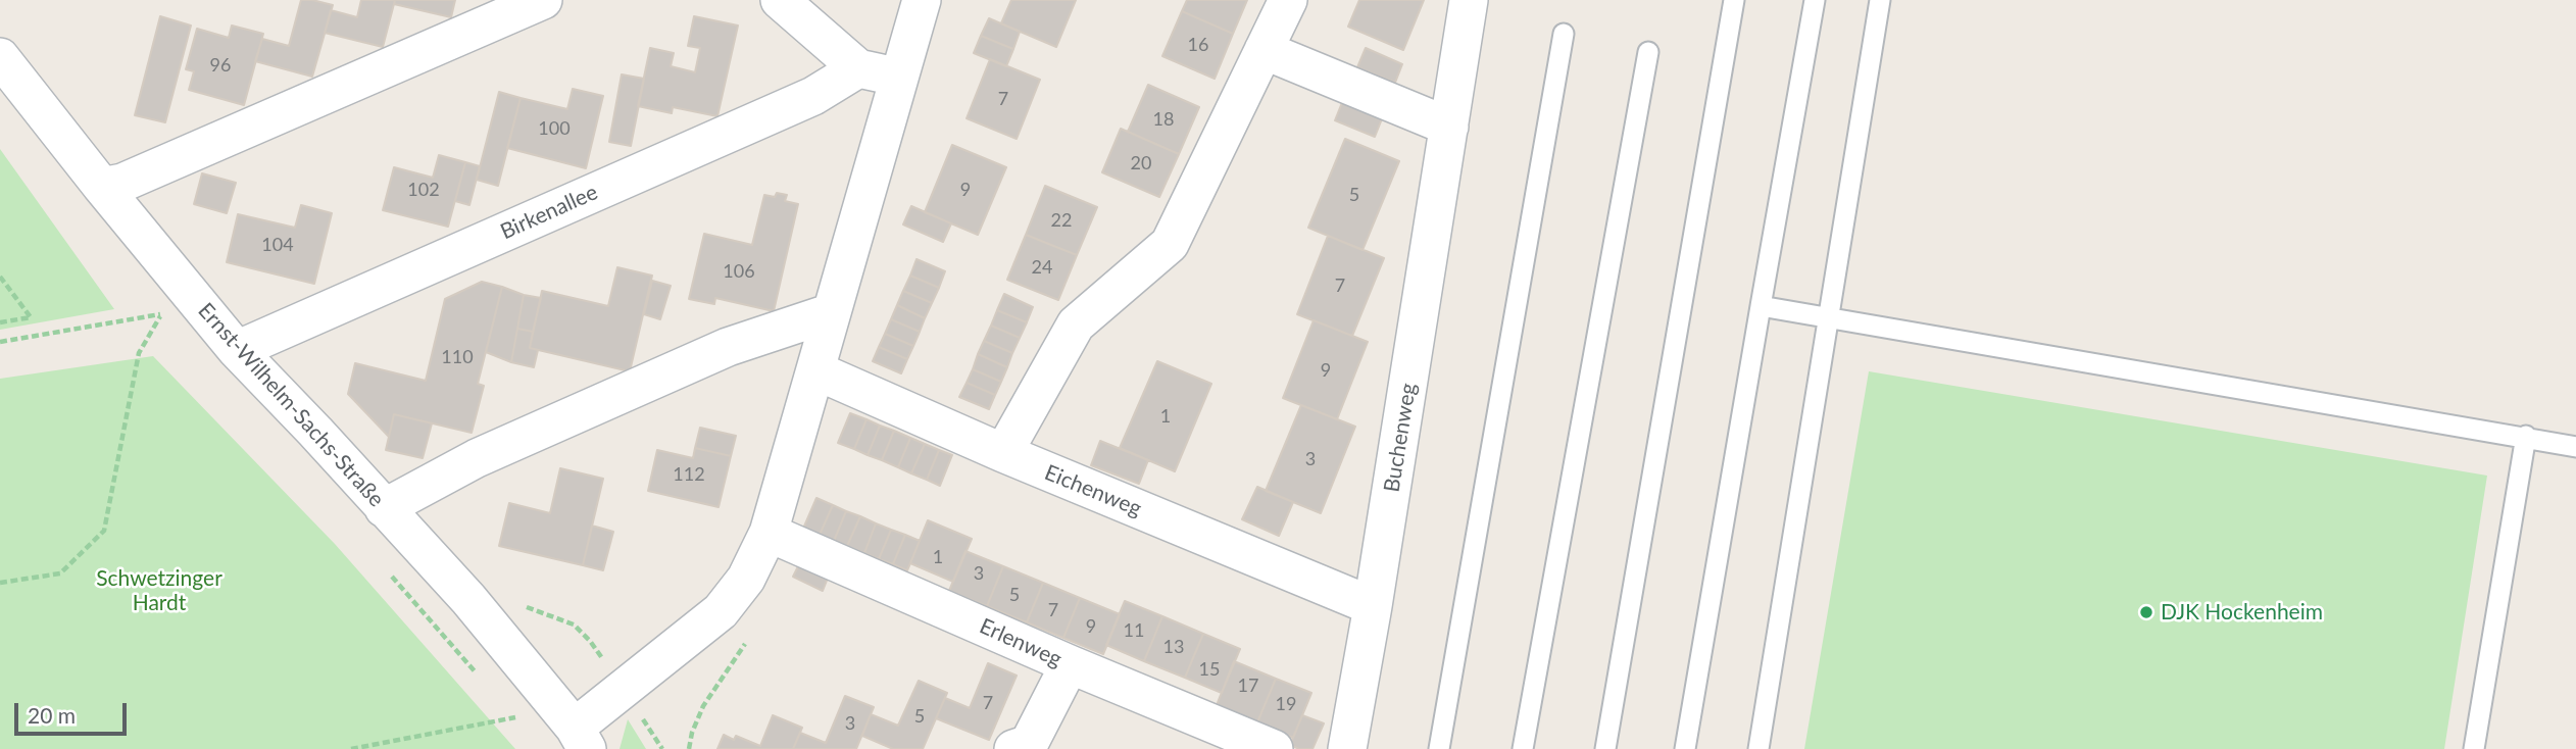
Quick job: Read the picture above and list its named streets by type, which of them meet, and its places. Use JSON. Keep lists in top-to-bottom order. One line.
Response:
{"streets":{"street":["Birkenallee","Ernst-Wilhelm-Sachs-Straße","Buchenweg","Eichenweg","Erlenweg"]},"crossings":[["Birkenallee","Ernst-Wilhelm-Sachs-Straße"],["Buchenweg","Eichenweg"]],"parks":["Schwetzinger Hardt"],"places":["DJK Hockenheim"],"house_numbers":["16","96","7","18","100","20","102","9","5","22","104","24","106","7","110","9","1","3","112","1","3","5","7","9","11","13","15","17","7","19","5","3"],"scale_bar":"20 m"}
